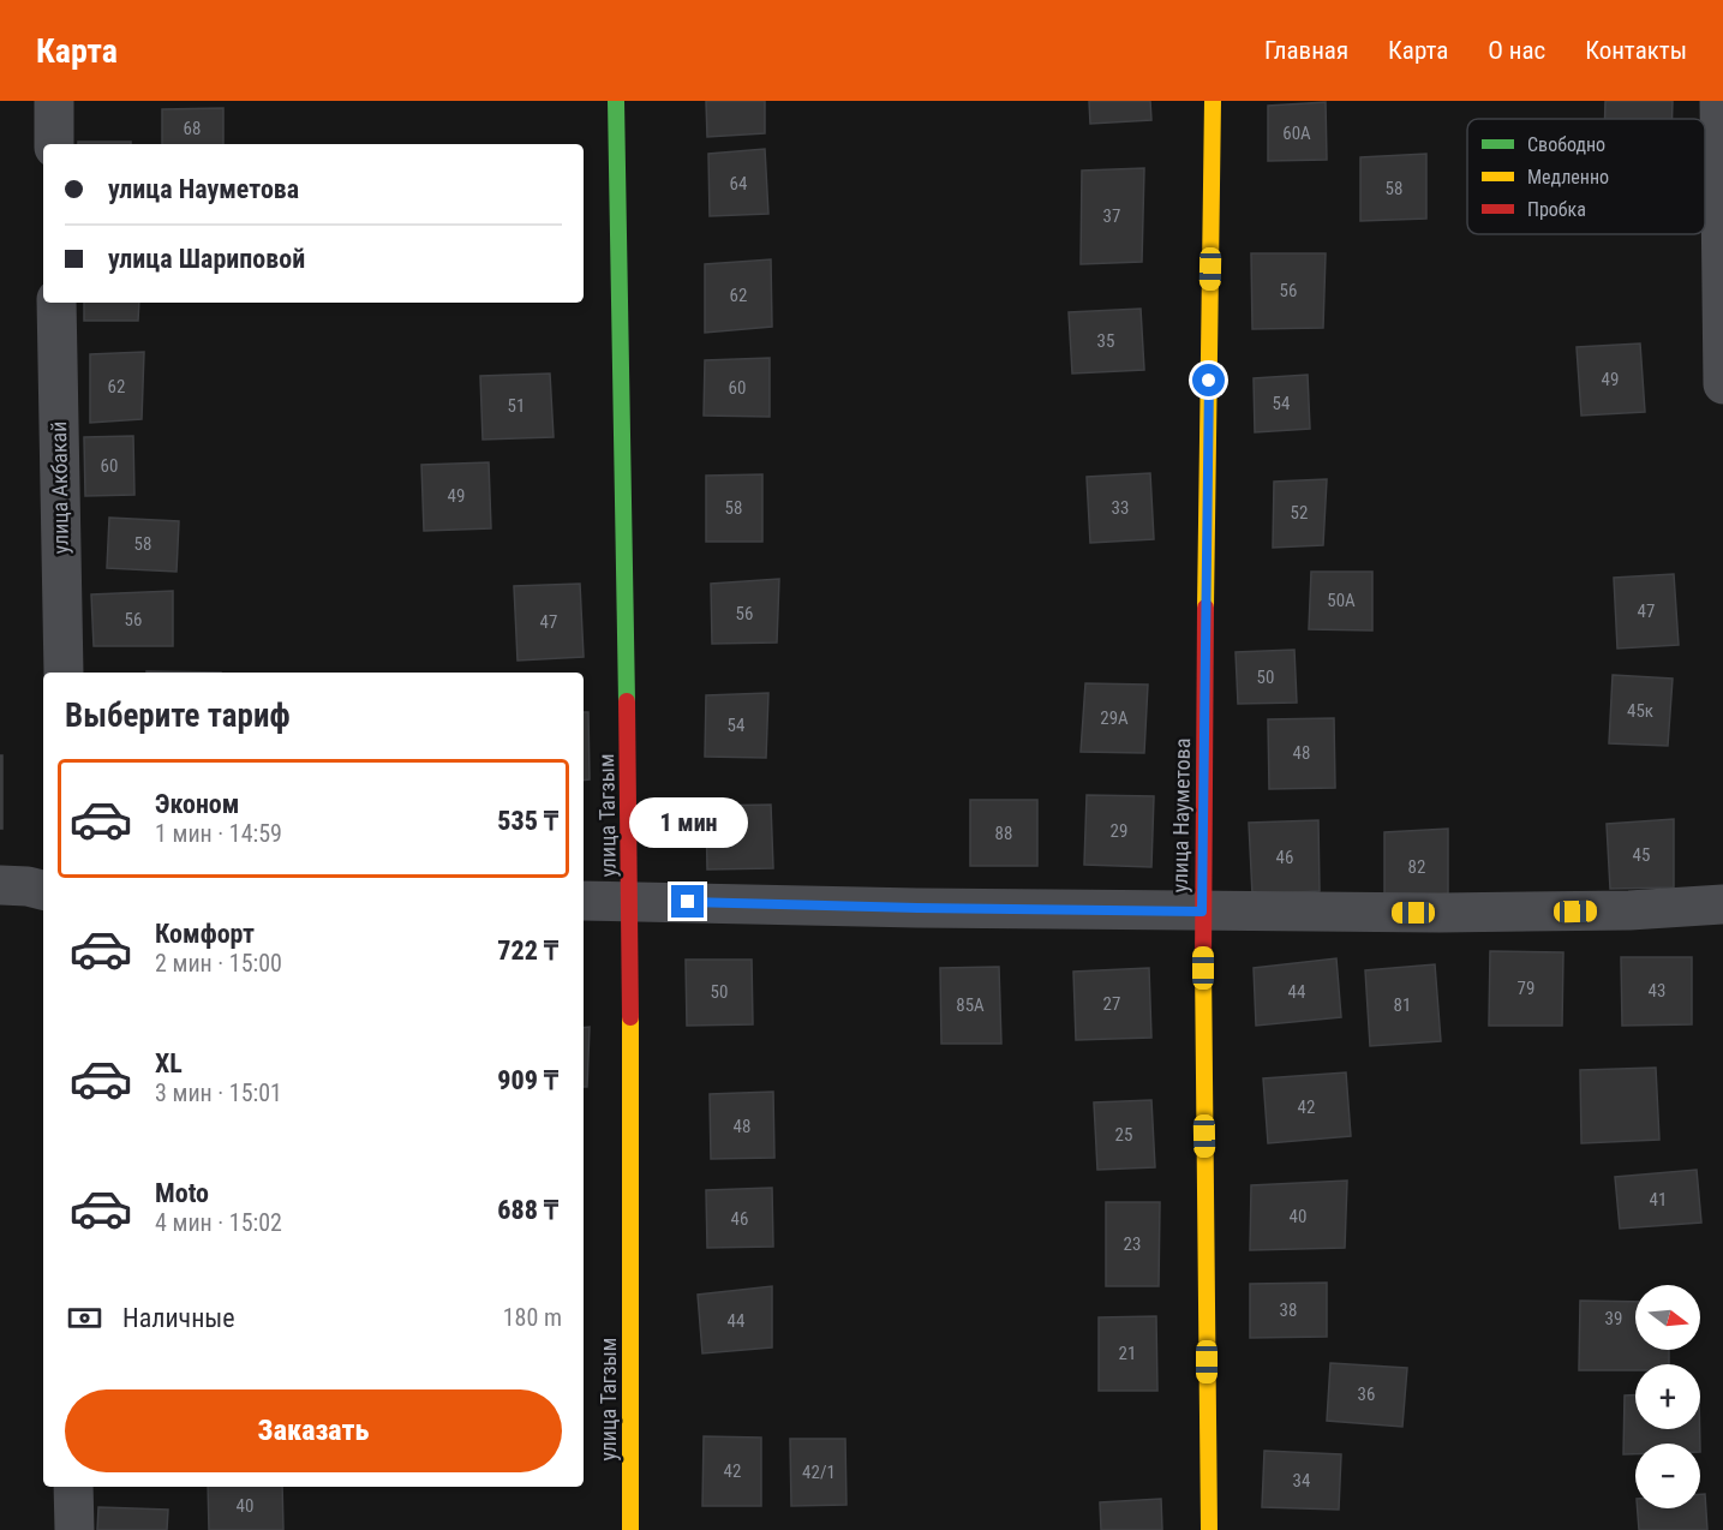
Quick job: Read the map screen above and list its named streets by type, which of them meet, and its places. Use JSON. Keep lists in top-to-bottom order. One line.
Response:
{"streets":{"street":["улица Акбакай","улица Тагзым","улица Науметова"]},"house_numbers":["68","60А","64","58","37","56","62","35","49","62","60","54","51","60","49","58","33","52","58","50А","47","56","56","47","50","45к","29А","54","48","29","88","45","46","82","79","43","50","44","27","85А","81","42","48","25","41","40","46","23","38","39","44","21","36","42","42/1","34","40"],"legend":["Свободно","Медленно","Пробка"],"north":"right","page":{"header":"Карта","nav":["Главная","Карта","О нас","Контакты"],"banner":["улица Науметова","улица Шариповой"],"heading":"Выберите тариф","list":[{"name":"Эконом","note":"1 мин · 14:59","value":"535 ₸"},{"name":"Комфорт","note":"2 мин · 15:00","value":"722 ₸"},{"name":"XL","note":"3 мин · 15:01","value":"909 ₸"},{"name":"Moto","note":"4 мин · 15:02","value":"688 ₸"}],"bubble":"1 мин","pay":["Наличные","180 m"],"map_buttons":["+","−"],"buttons":"Заказать"}}
